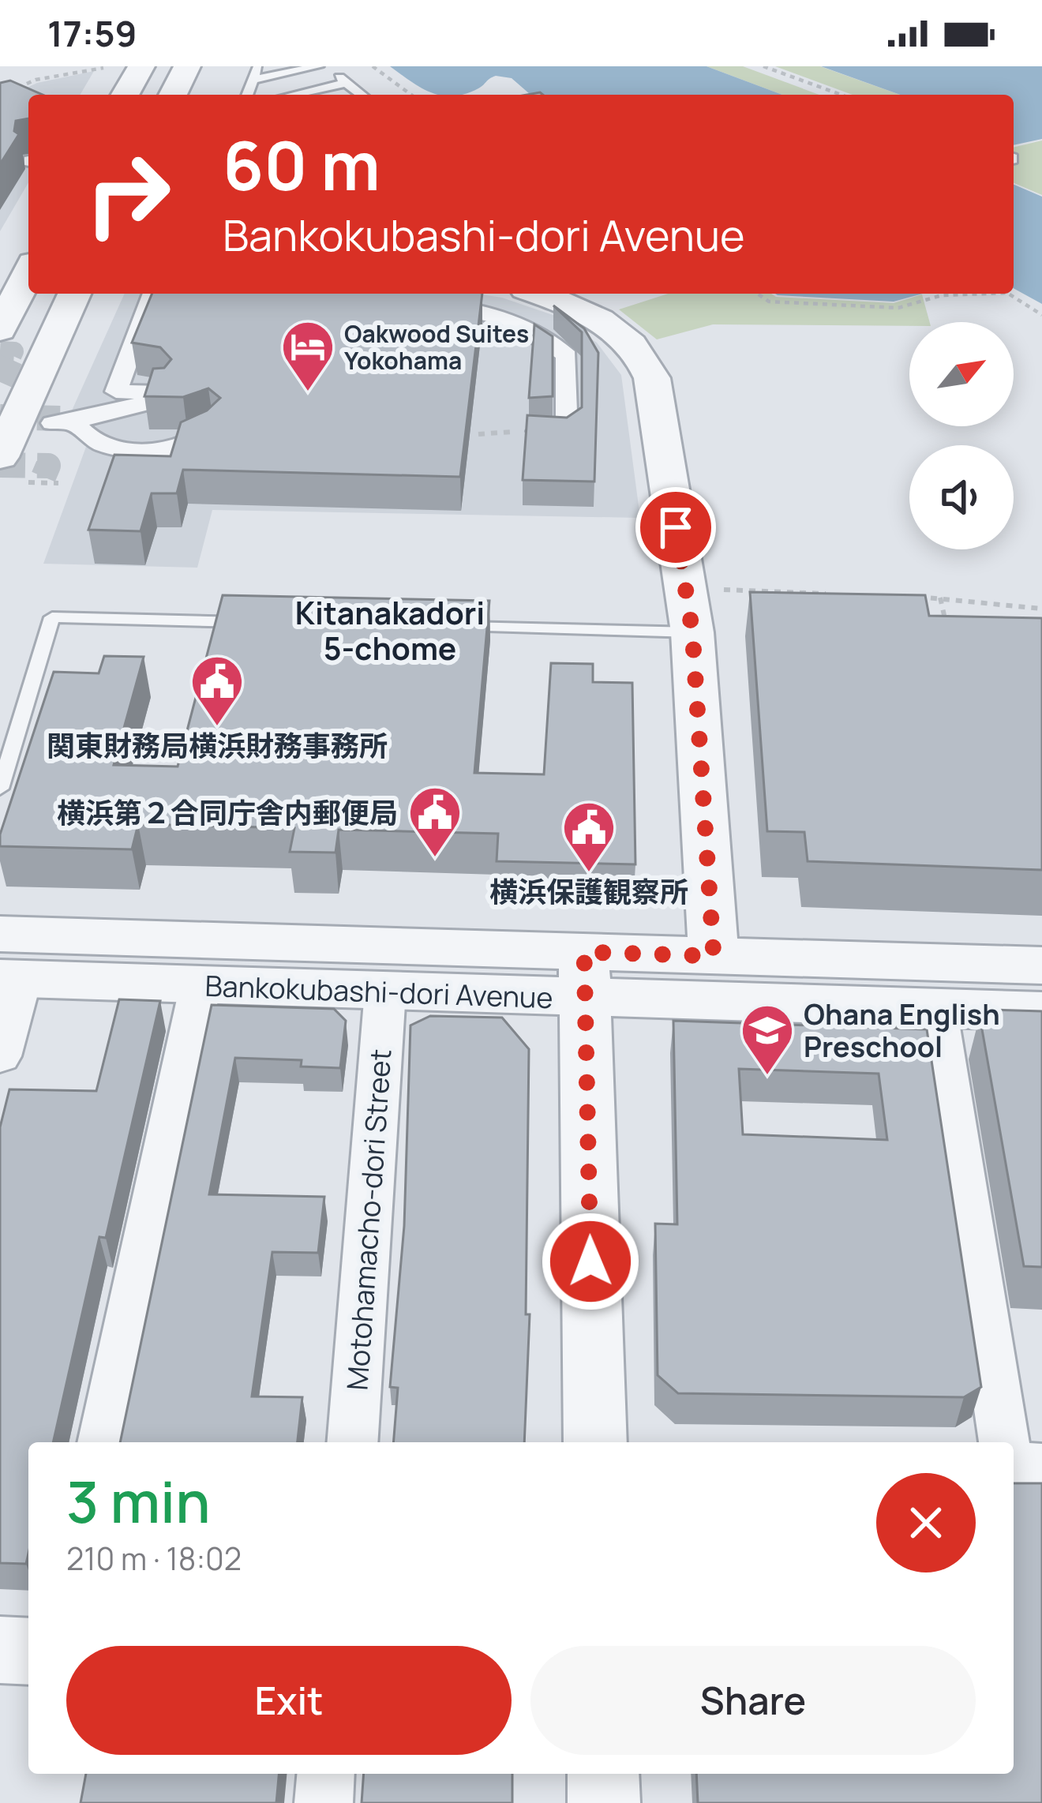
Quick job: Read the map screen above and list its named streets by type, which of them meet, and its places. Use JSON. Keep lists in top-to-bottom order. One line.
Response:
{"streets":{"street":["Bankokubashi-dori Avenue","Motohamacho-dori Street"]},"crossings":[["Bankokubashi-dori Avenue","Motohamacho-dori Street"]],"districts":["Kitanakadori 5-chome"],"places":{"hotel":["Oakwood Suites Yokohama"],"public building":["関東財務局横浜財務事務所","横浜第２合同庁舎内郵便局","横浜保護観察所"],"school or university":["Ohana English Preschool"]},"north":"top right","page":{"status":"17:59","turn":["60 m","Bankokubashi-dori Avenue"],"heading":["3 min","210 m · 18:02"],"buttons":["Exit","Share"]}}
